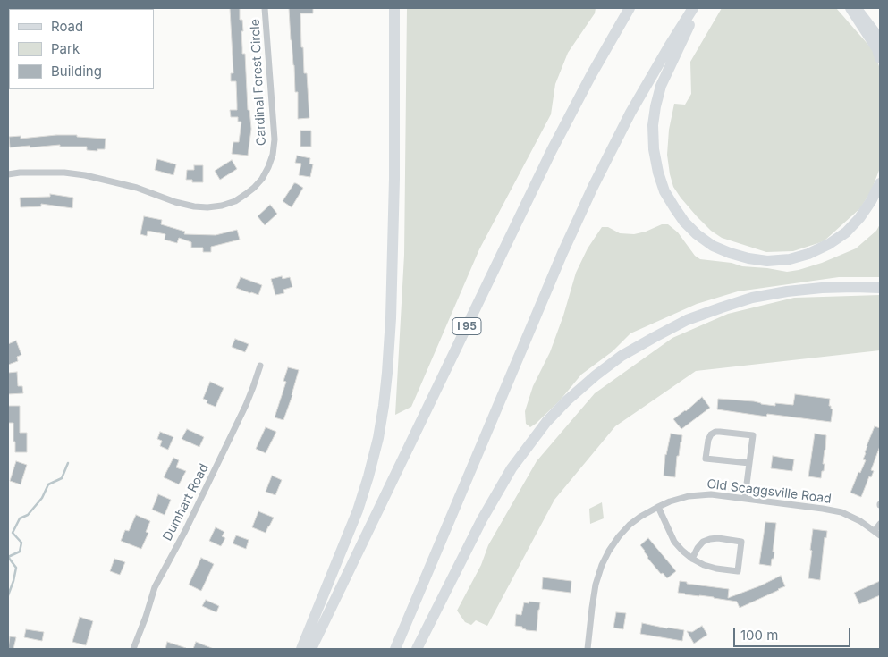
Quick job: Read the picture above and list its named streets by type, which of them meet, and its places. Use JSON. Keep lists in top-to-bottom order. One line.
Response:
{"streets":{"highway":["I 95"],"street":["Cardinal Forest Circle","Old Scaggsville Road","Dumhart Road"]},"legend":["Road","Park","Building"],"scale_bar":"100 m"}
